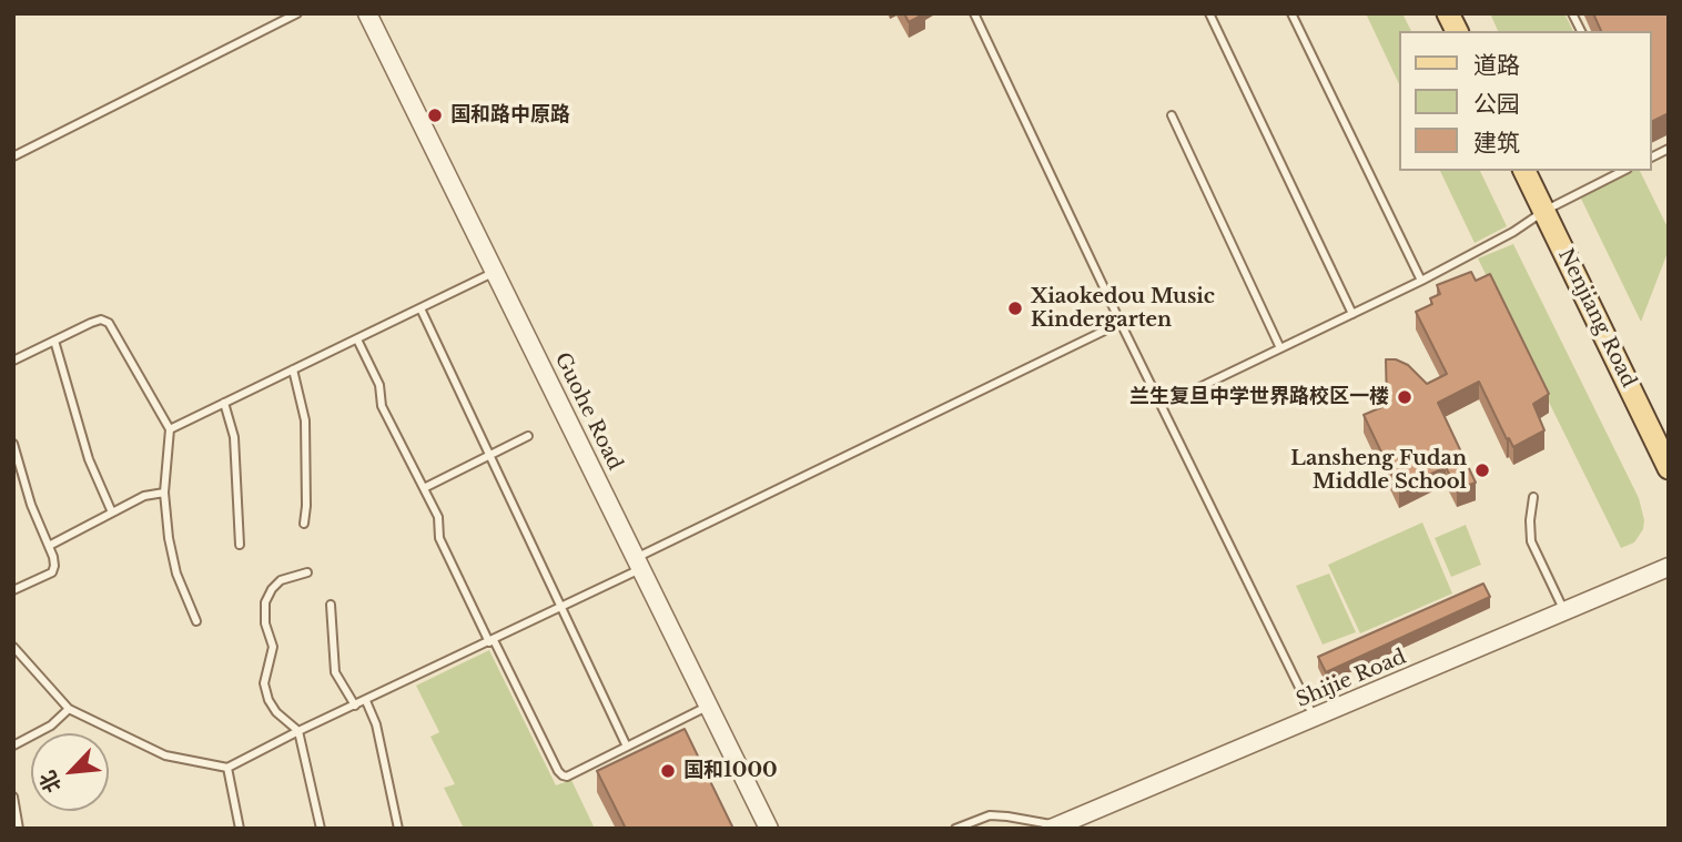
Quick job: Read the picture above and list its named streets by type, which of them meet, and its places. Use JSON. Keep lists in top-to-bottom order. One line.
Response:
{"streets":{"main road":["Nenjiang Road"],"street":["Guohe Road","Shijie Road"]},"places":["国和路中原路","Xiaokedou Music Kindergarten","兰生复旦中学世界路校区一楼","Lansheng Fudan Middle School","国和1000"],"legend":["道路","公园","建筑"],"north":"bottom left"}
